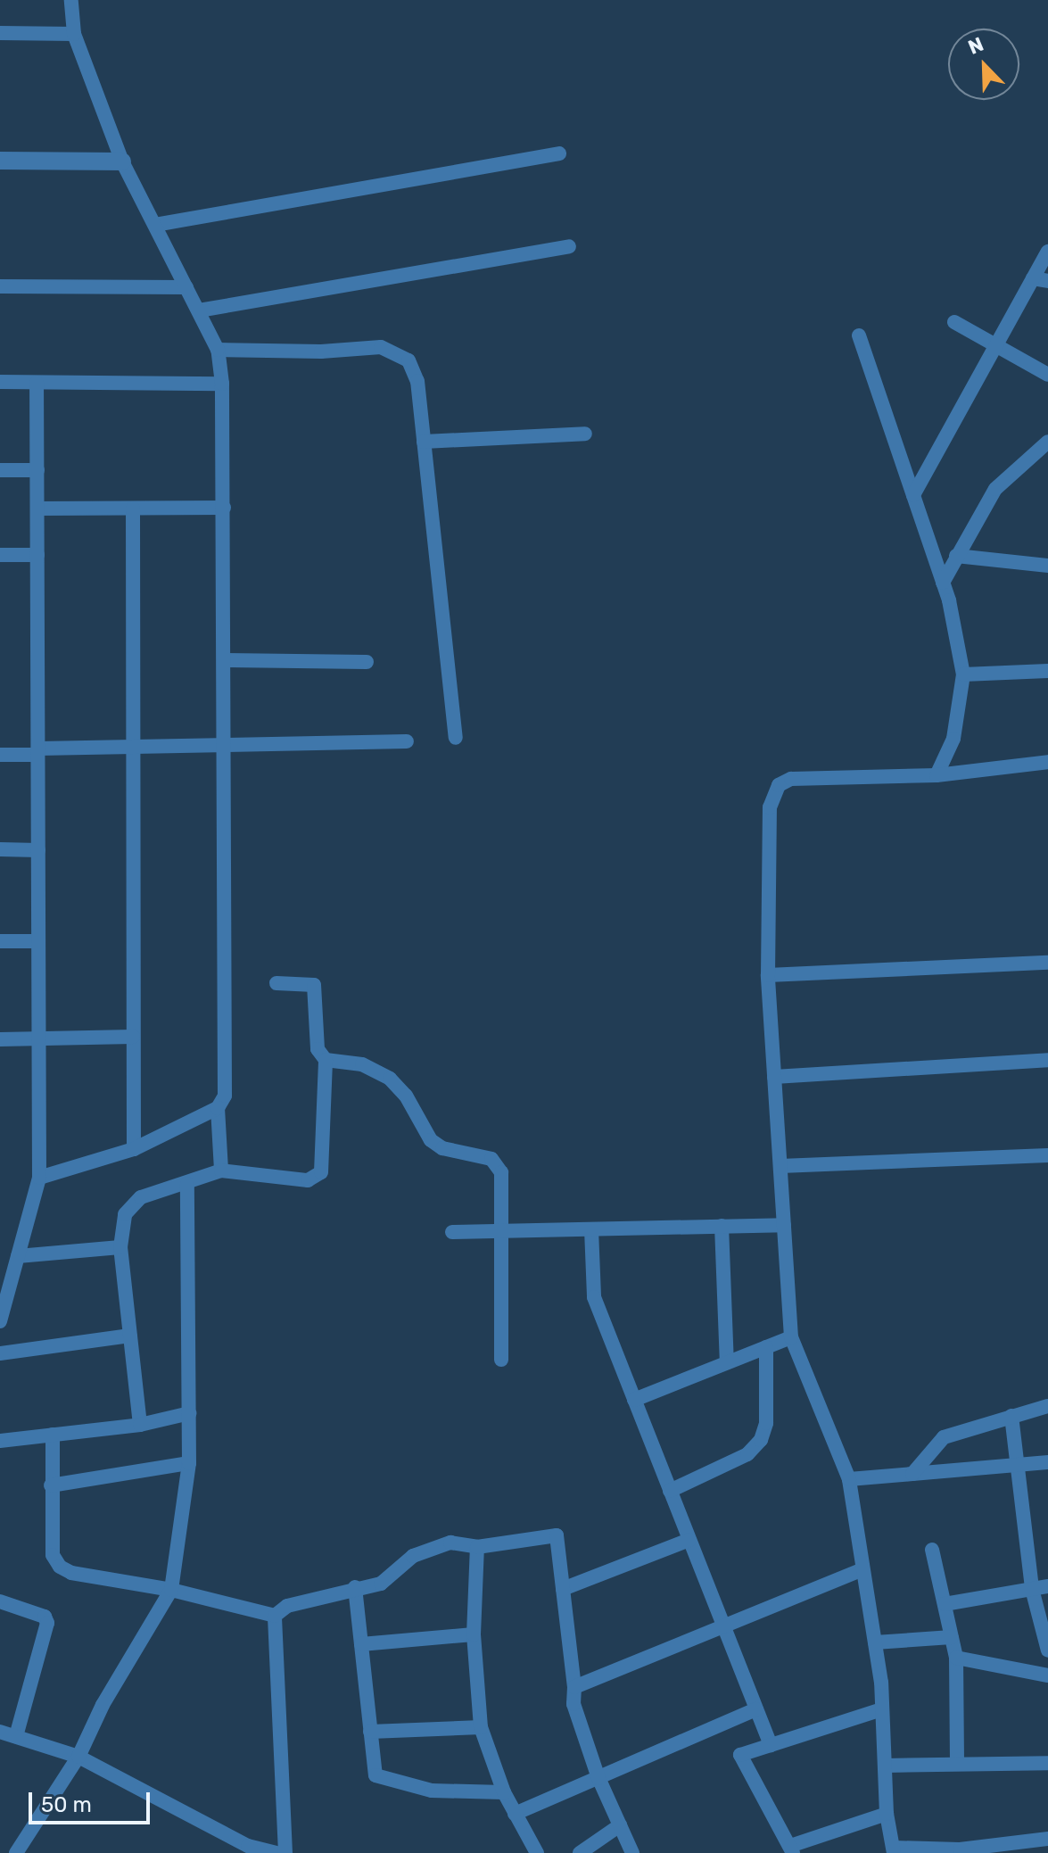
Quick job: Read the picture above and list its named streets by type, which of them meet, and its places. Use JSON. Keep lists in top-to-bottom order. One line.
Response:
{"scale_bar":"50 m","north":"top left"}
